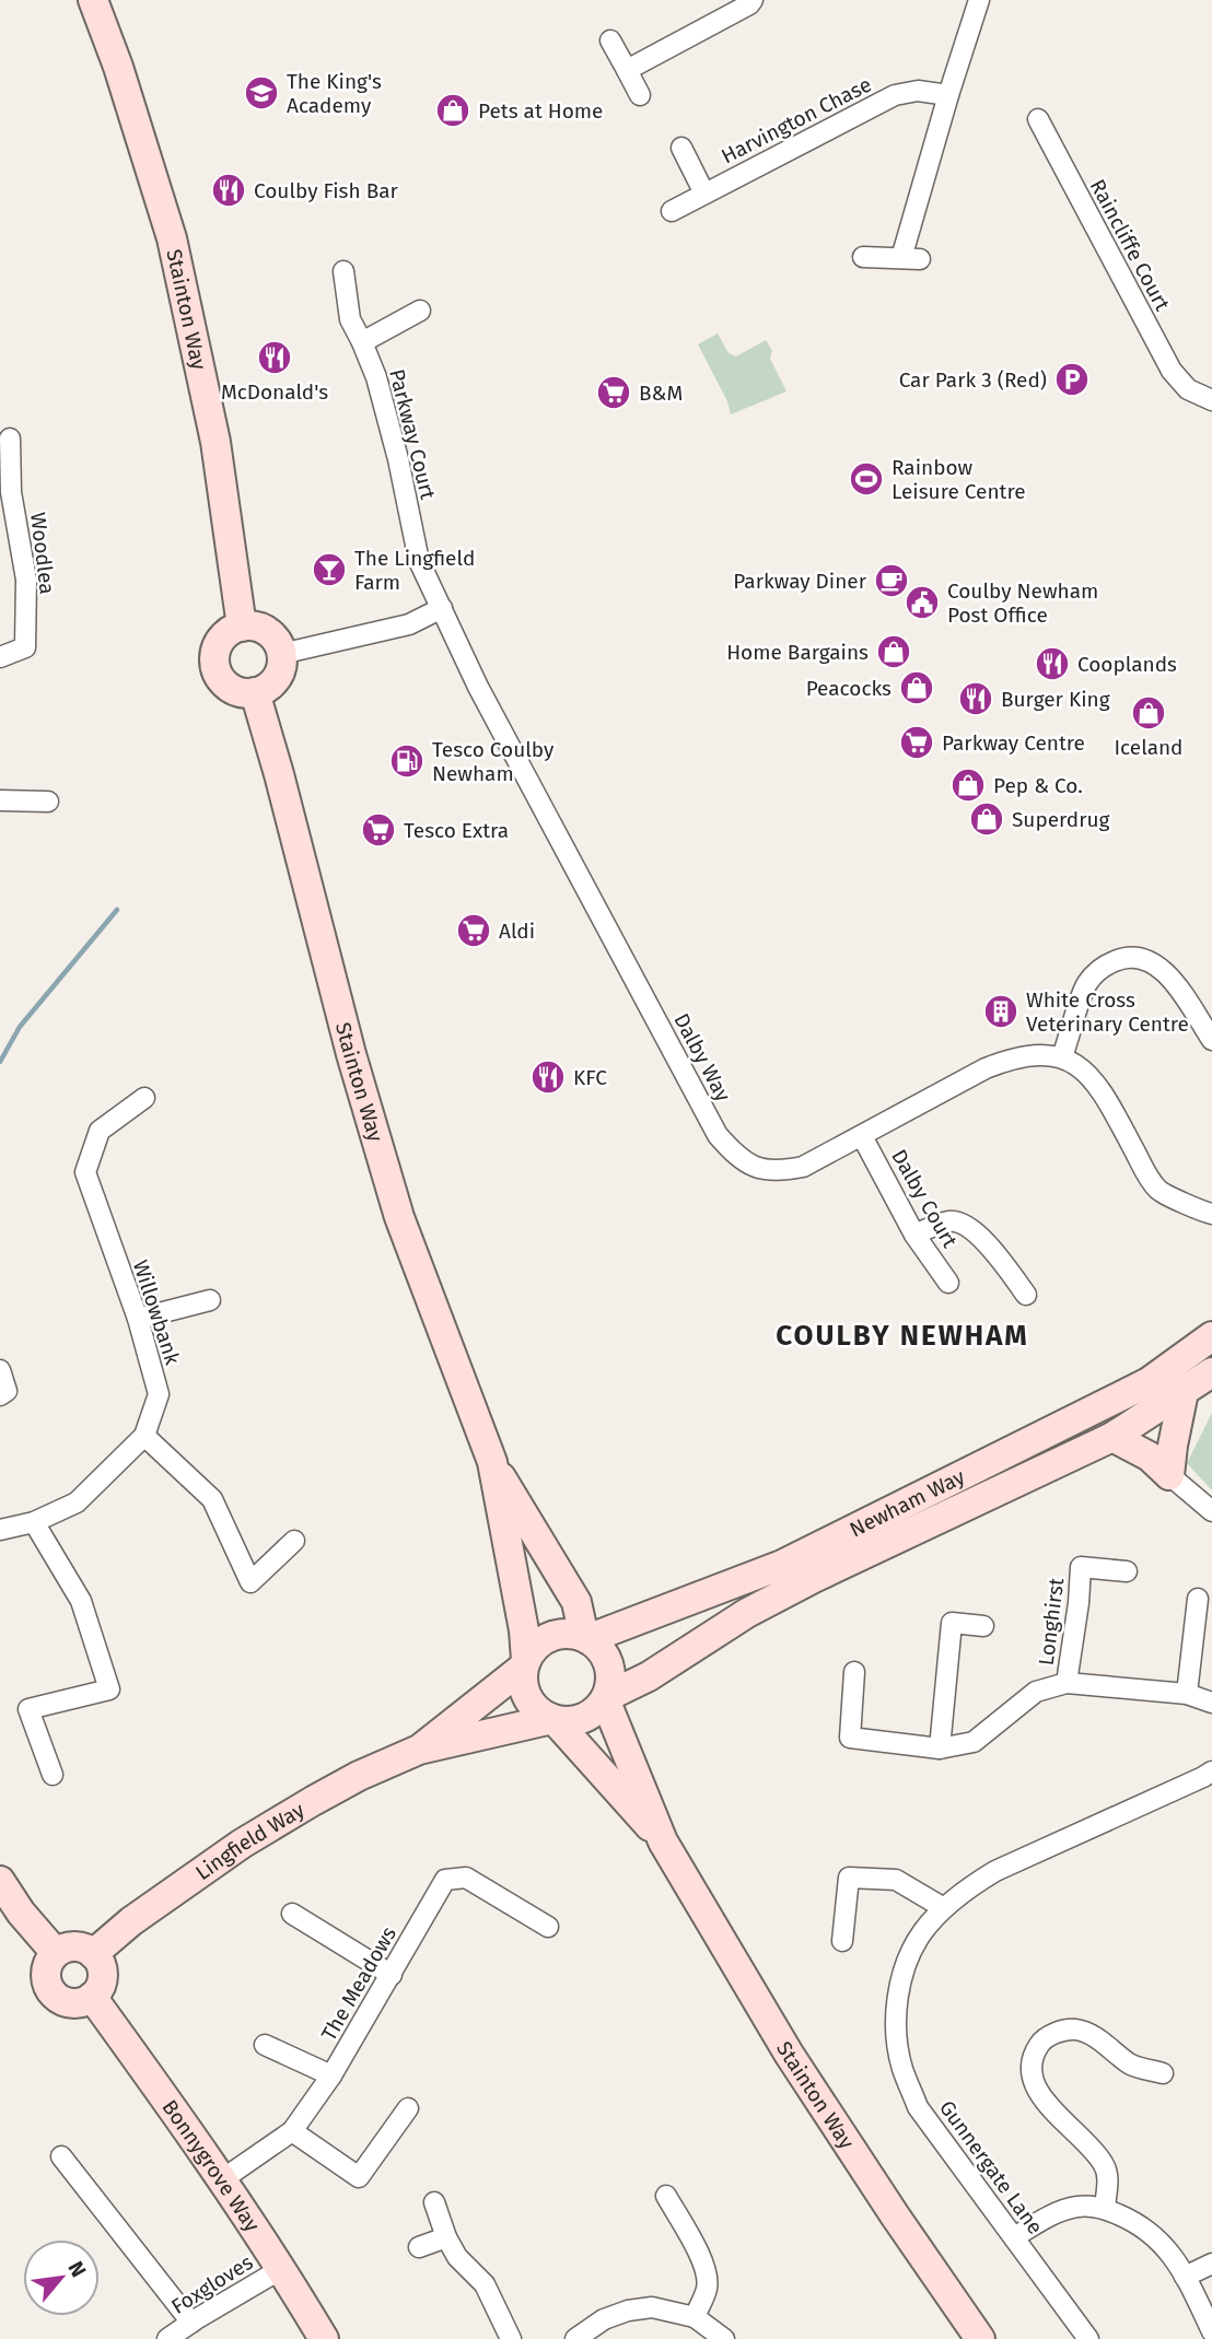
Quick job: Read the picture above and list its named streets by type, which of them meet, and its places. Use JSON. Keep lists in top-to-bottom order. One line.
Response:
{"streets":{"street":["Harvington Chase","Raincliffe Court","Stainton Way","Parkway Court","Woodlea","Dalby Way","Dalby Court","Willowbank","Newham Way","Longhirst","Lingfield Way","The Meadows","Bonnygrove Way","Gunnergate Lane","Foxgloves"]},"crossings":[["Stainton Way","Newham Way"],["Stainton Way","Lingfield Way"],["Parkway Court","Dalby Way"],["Dalby Way","Dalby Court"],["Newham Way","Lingfield Way"],["Lingfield Way","Bonnygrove Way"],["The Meadows","Bonnygrove Way"],["Bonnygrove Way","Foxgloves"]],"districts":["COULBY NEWHAM"],"places":{"school or university":["The King's Academy"],"shop":["Pets at Home","Home Bargains","Peacocks","Iceland","Pep & Co.","Superdrug"],"restaurant":["Coulby Fish Bar","McDonald's","Cooplands","Burger King","KFC"],"parking":["Car Park 3 (Red)"],"supermarket":["B&M","Parkway Centre","Tesco Extra","Aldi"],"sports":["Rainbow Leisure Centre"],"bar":["The Lingfield Farm"],"cafe":["Parkway Diner"],"public building":["Coulby Newham Post Office"],"fuel station":["Tesco Coulby Newham"],"building":["White Cross Veterinary Centre"]},"north":"top right"}
